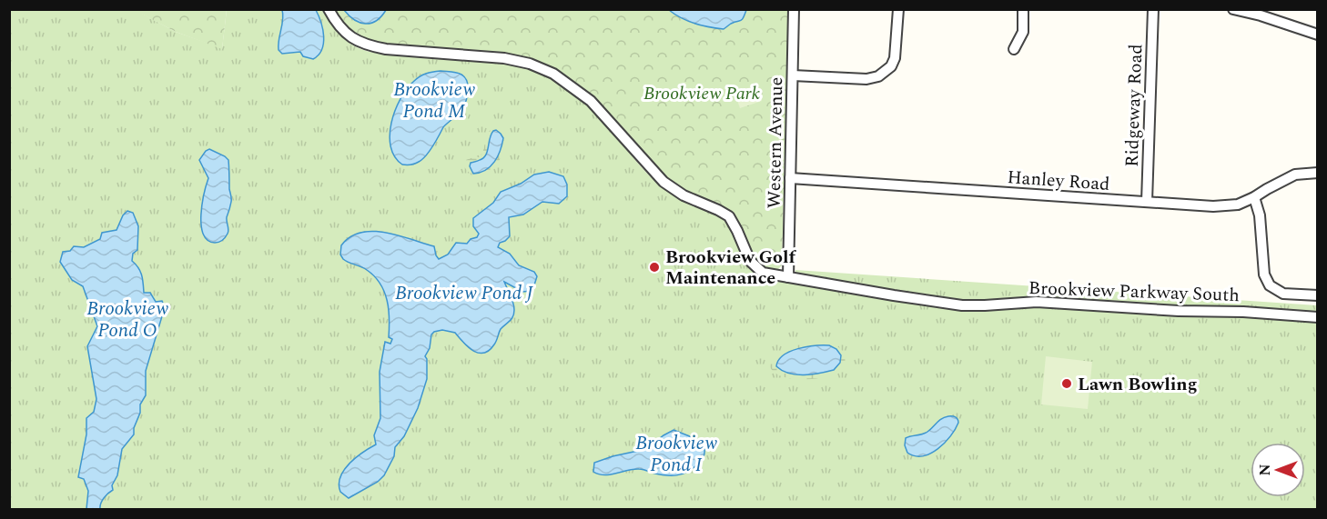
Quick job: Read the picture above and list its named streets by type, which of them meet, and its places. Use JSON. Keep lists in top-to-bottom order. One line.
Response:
{"streets":{"street":["Ridgeway Road","Western Avenue","Hanley Road","Brookview Parkway South"]},"crossings":[["Ridgeway Road","Hanley Road"],["Western Avenue","Hanley Road"],["Western Avenue","Brookview Parkway South"]],"water":["Brookview Pond M","Brookview Pond J","Brookview Pond O","Brookview Pond I"],"parks":["Brookview Park"],"places":["Brookview Golf Maintenance","Lawn Bowling"],"north":"left"}
